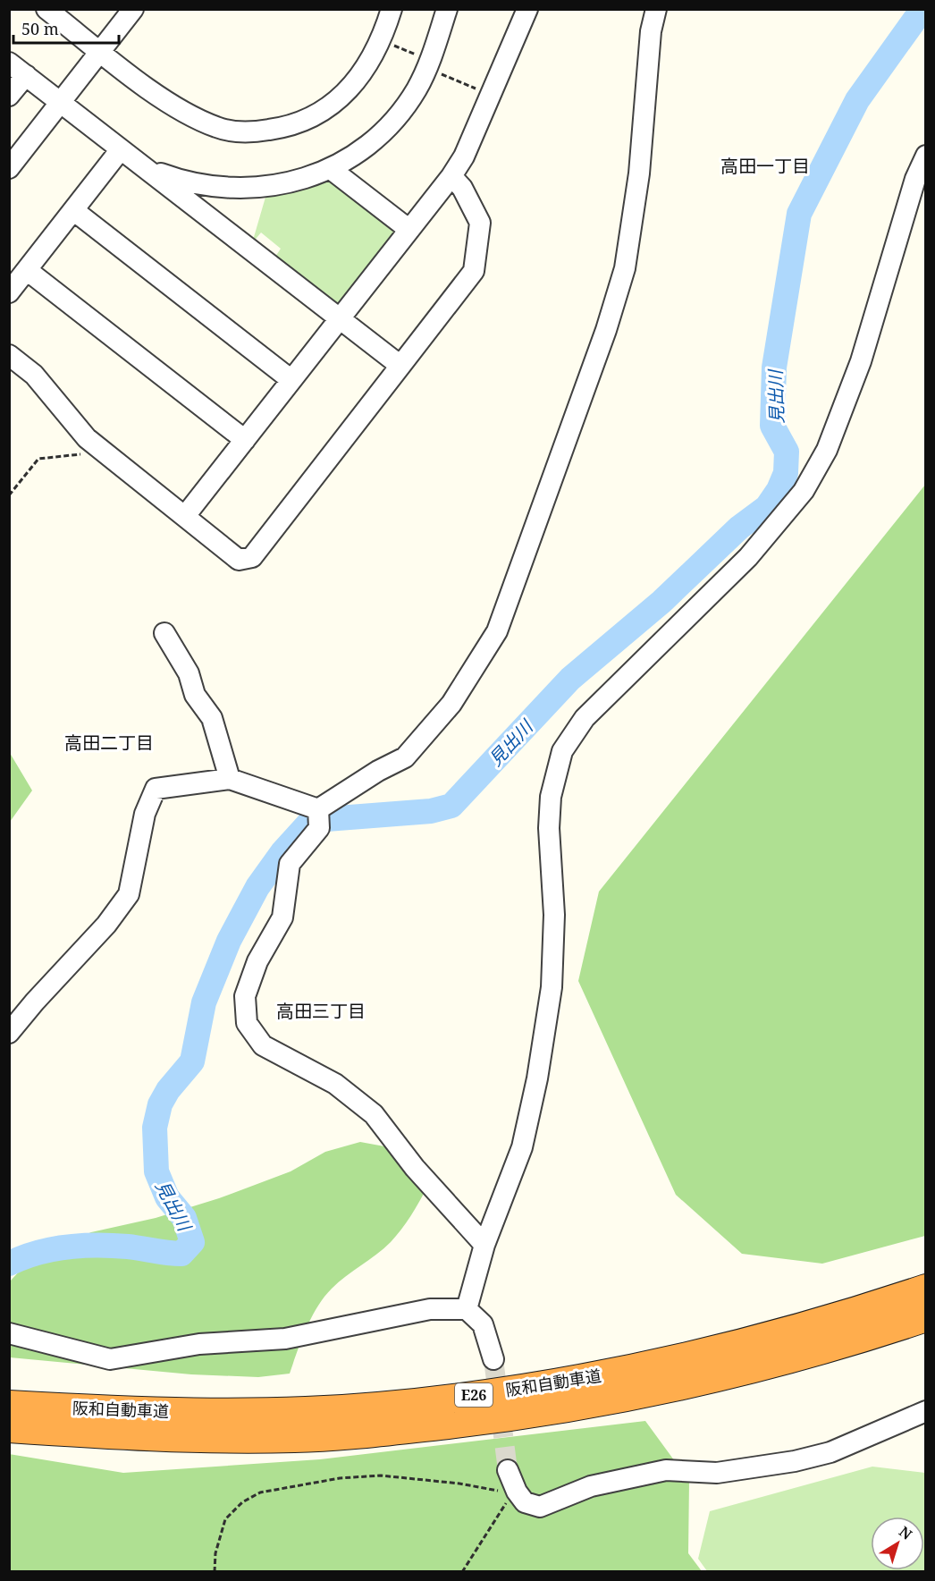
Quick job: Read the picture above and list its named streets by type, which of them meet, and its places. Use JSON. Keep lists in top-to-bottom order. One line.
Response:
{"streets":{"highway":["阪和自動車道","E26"]},"districts":["高田一丁目","高田二丁目","高田三丁目"],"water":["見出川"],"scale_bar":"50 m","north":"top right"}
